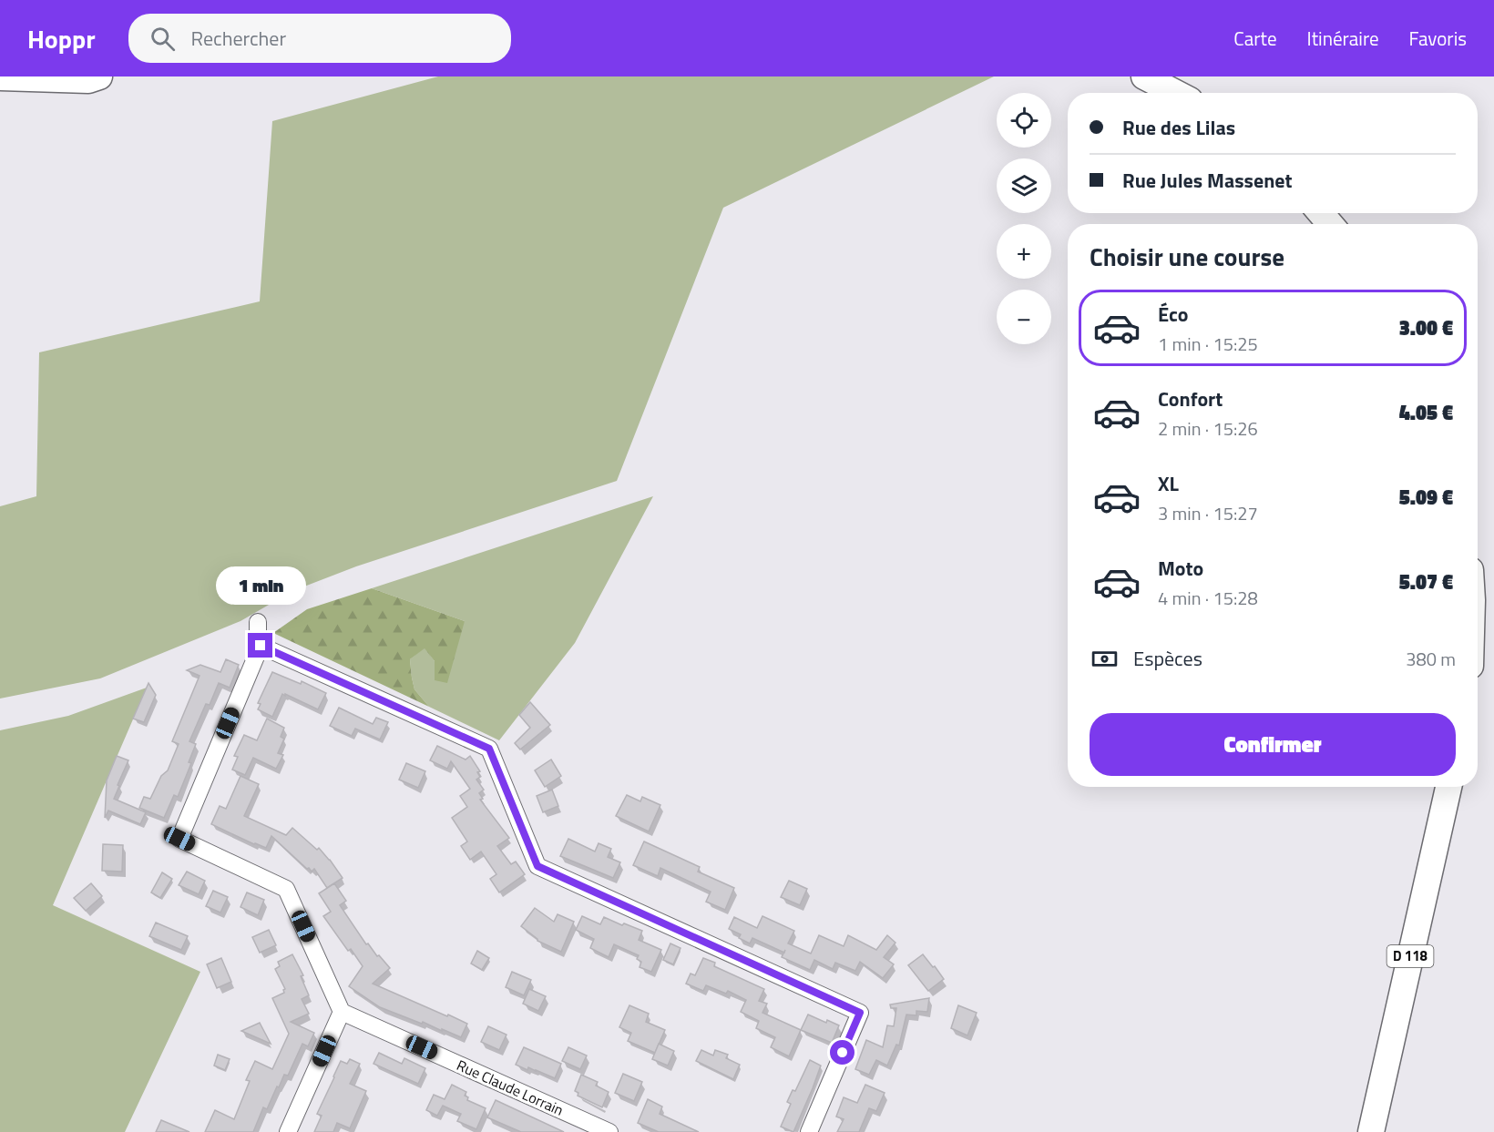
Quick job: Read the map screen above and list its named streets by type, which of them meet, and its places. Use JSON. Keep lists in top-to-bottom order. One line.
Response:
{"streets":{"main road":["D 118"],"street":["Rue Claude Lorrain"]},"page":{"header":"Hoppr","search":"Rechercher","nav":["Carte","Itinéraire","Favoris"],"map_buttons":["+","−"],"banner":["Rue des Lilas","Rue Jules Massenet"],"heading":"Choisir une course","list":[{"name":"Éco","note":"1 min · 15:25","value":"3.00 €"},{"name":"Confort","note":"2 min · 15:26","value":"4.05 €"},{"name":"XL","note":"3 min · 15:27","value":"5.09 €"},{"name":"Moto","note":"4 min · 15:28","value":"5.07 €"}],"bubble":"1 min","pay":["Espèces","380 m"],"buttons":"Confirmer"}}
